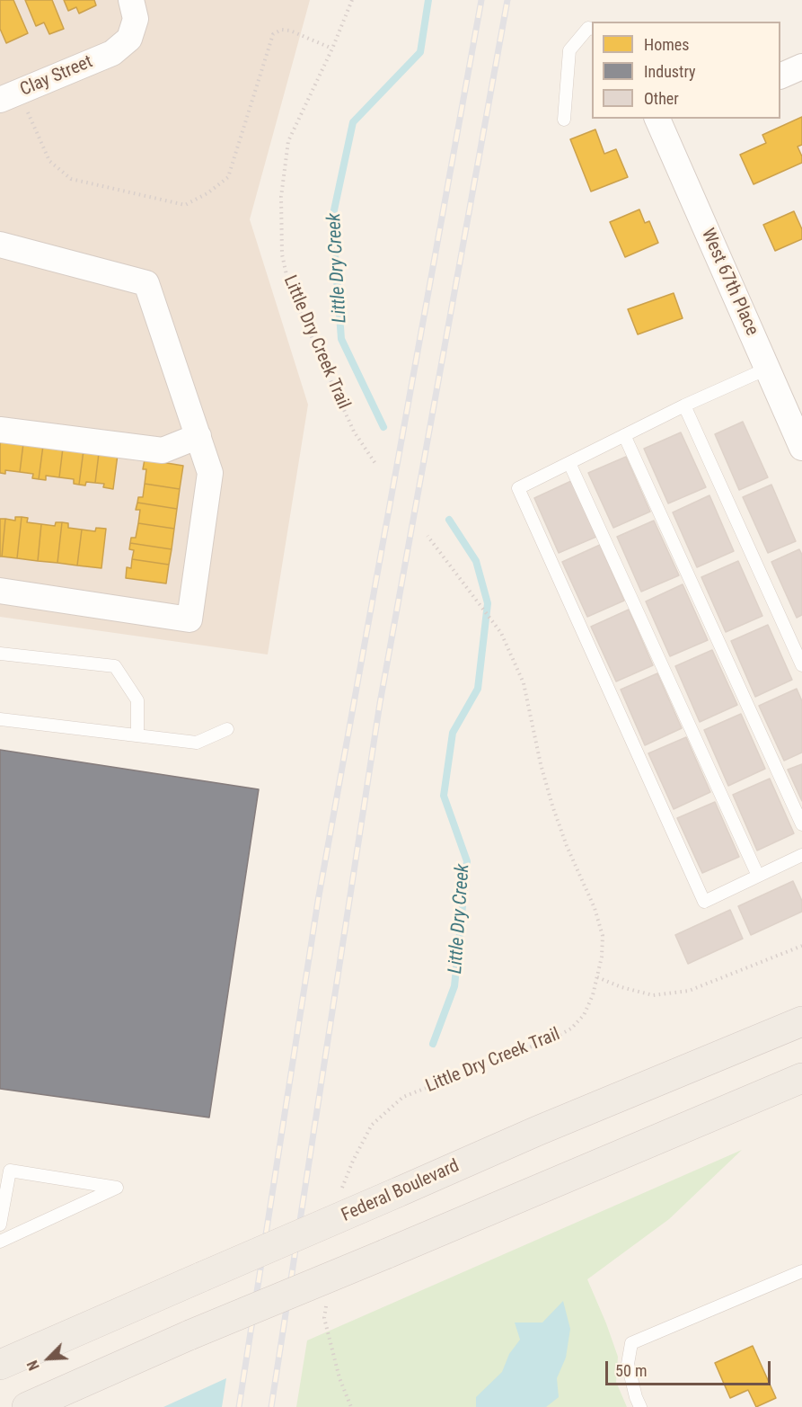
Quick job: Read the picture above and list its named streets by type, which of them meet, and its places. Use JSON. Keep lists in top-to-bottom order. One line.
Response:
{"streets":{"main road":["Federal Boulevard"],"street":["Clay Street","West 67th Place"],"path":["Little Dry Creek Trail"]},"water":["Little Dry Creek"],"legend":["Homes","Industry","Other"],"scale_bar":"50 m","north":"bottom left"}
